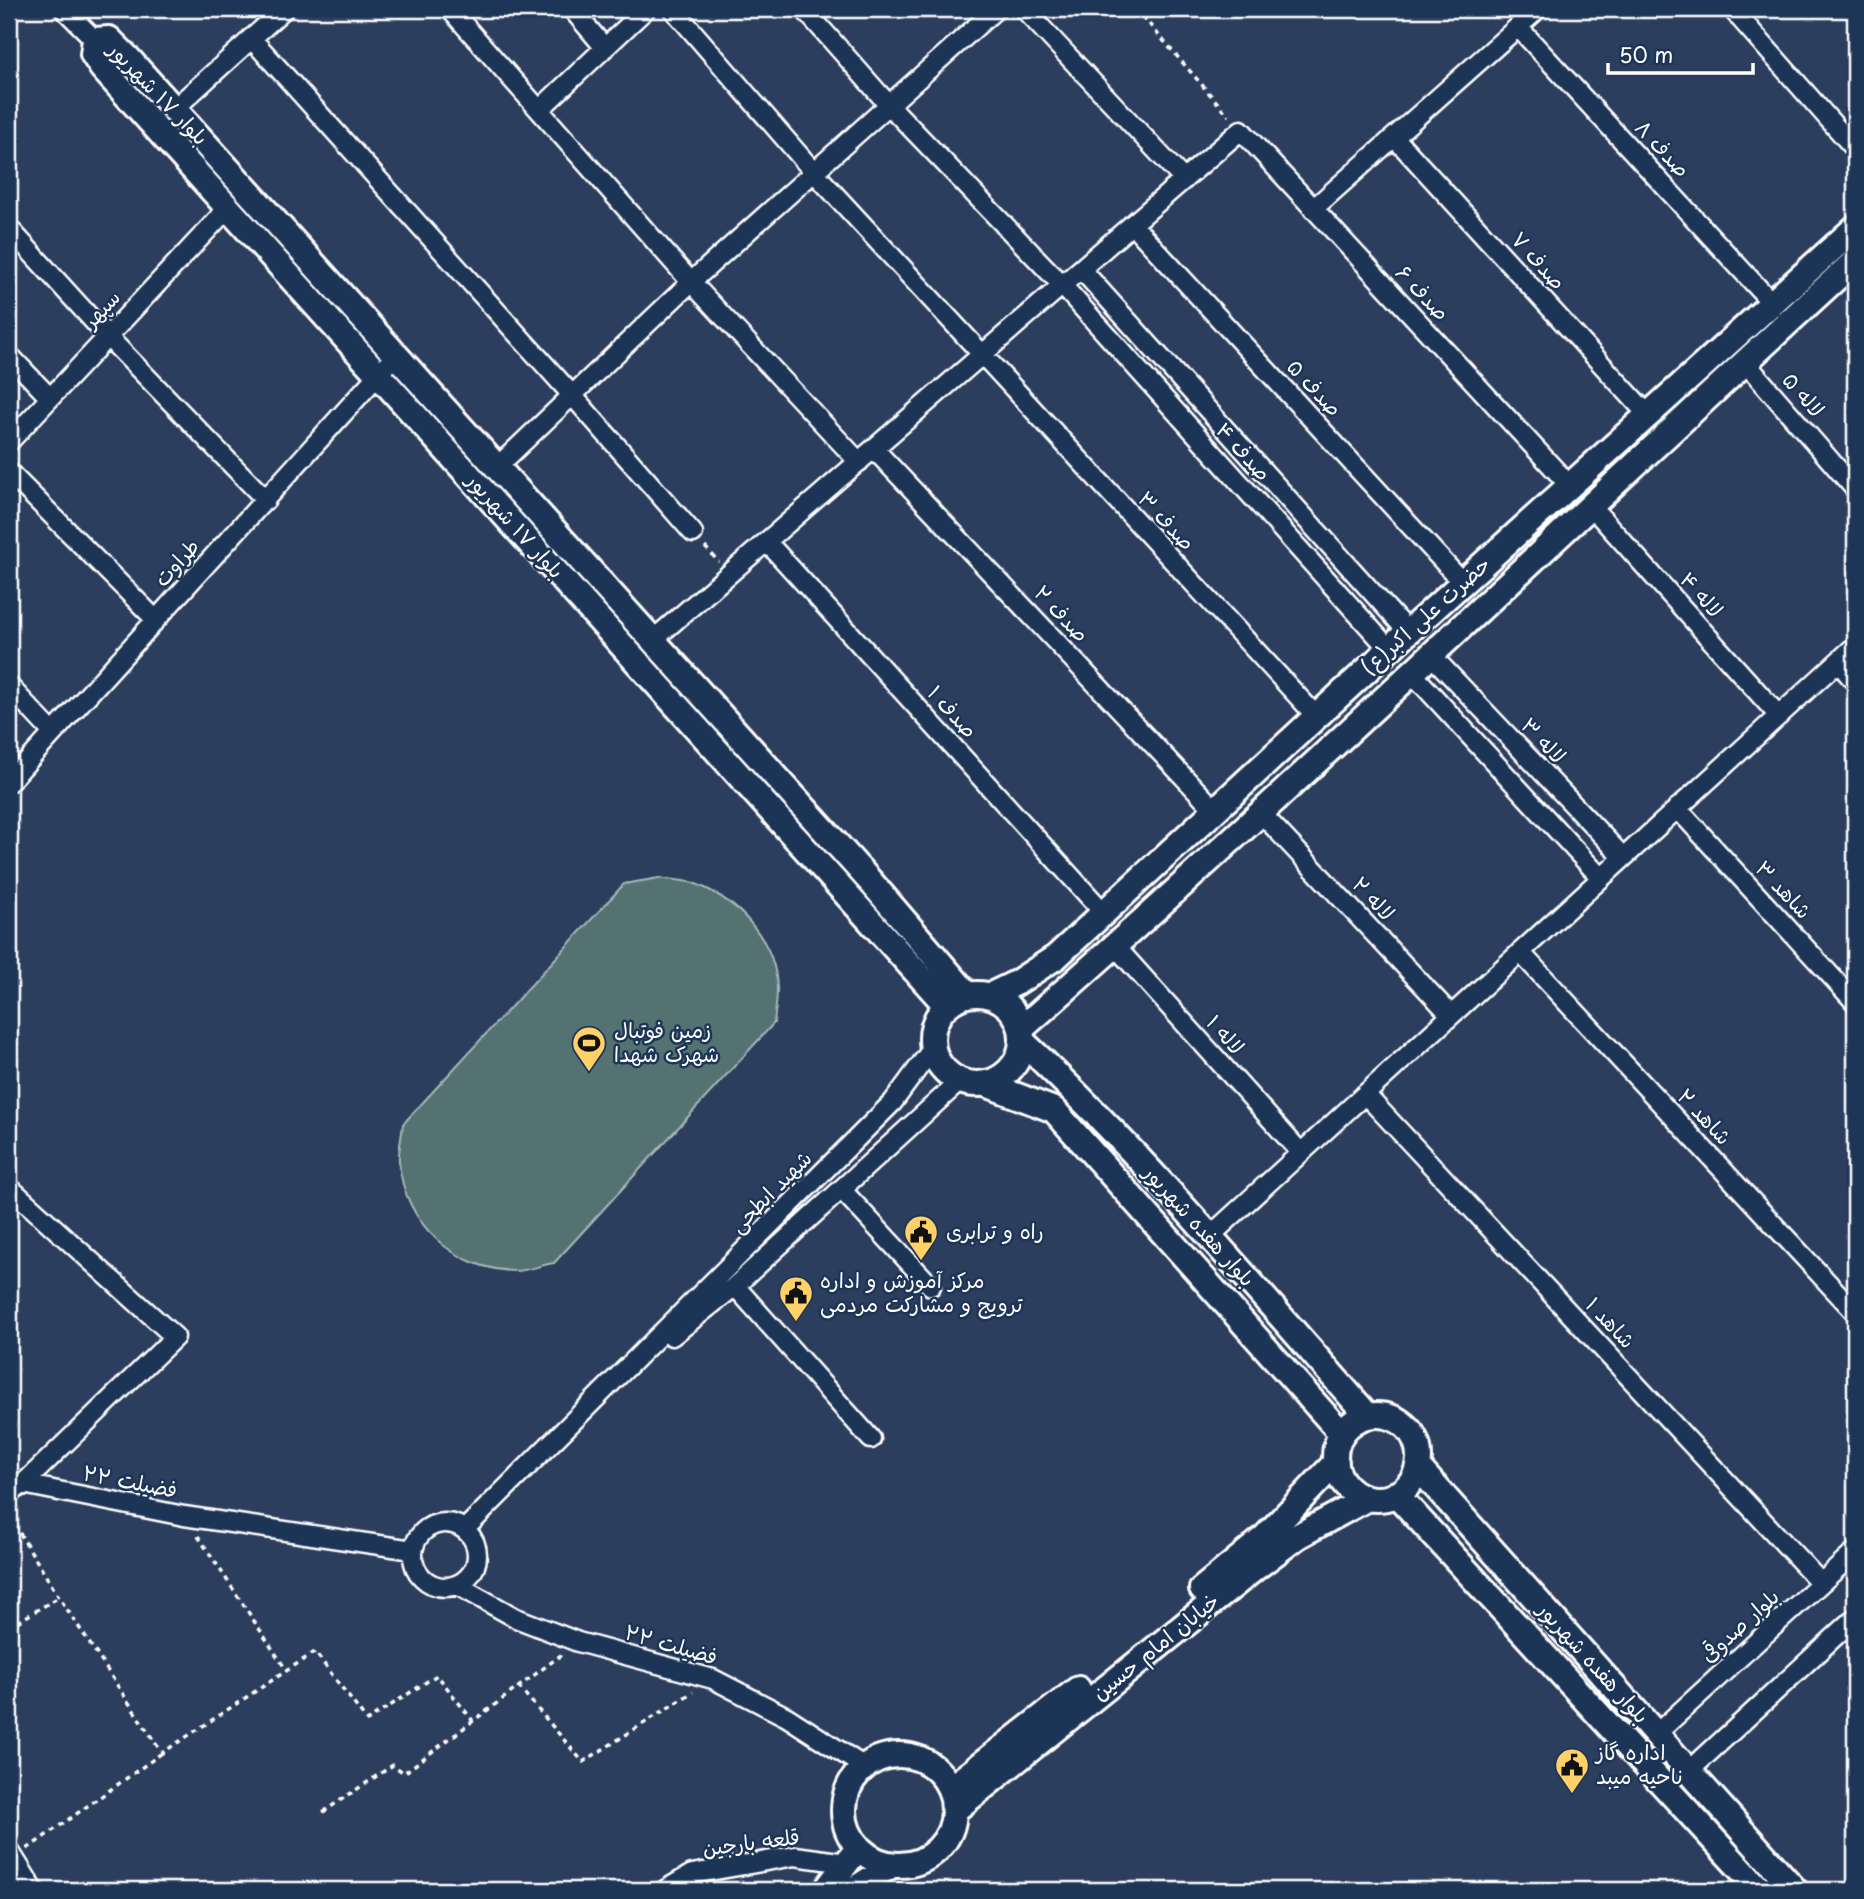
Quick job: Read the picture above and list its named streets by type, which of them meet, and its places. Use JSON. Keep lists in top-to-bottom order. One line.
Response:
{"streets":{"street":["بلوار ۱۷ شهریور","صدف ۸","صدف ۷","صدف ۶","سپهر","صدف ۵","لاله ۵","صدف ۴","صدف ۳","طراوت","لاله ۴","صدف ۲","حضرت علی اکبر(ع)","صدف ۱","لاله ۳","شاهد ۳","لاله ۲","لاله ۱","شاهد ۲","شهید ابطحی","بلوار هفده شهریور","شاهد ۱","فضیلت ۲۲","بلوار صدوقی","خیابان امام حسین","قلعه بارجین"]},"crossings":[["بلوار ۱۷ شهریور","سپهر"],["بلوار ۱۷ شهریور","طراوت"],["بلوار ۱۷ شهریور","حضرت علی اکبر(ع)"],["بلوار ۱۷ شهریور","شهید ابطحی"],["بلوار ۱۷ شهریور","بلوار هفده شهریور"],["صدف ۸","حضرت علی اکبر(ع)"],["صدف ۷","حضرت علی اکبر(ع)"],["صدف ۶","حضرت علی اکبر(ع)"],["صدف ۵","حضرت علی اکبر(ع)"],["لاله ۵","حضرت علی اکبر(ع)"],["صدف ۴","حضرت علی اکبر(ع)"],["صدف ۳","حضرت علی اکبر(ع)"],["لاله ۴","حضرت علی اکبر(ع)"],["صدف ۲","حضرت علی اکبر(ع)"],["حضرت علی اکبر(ع)","صدف ۱"],["حضرت علی اکبر(ع)","لاله ۳"],["حضرت علی اکبر(ع)","لاله ۲"],["حضرت علی اکبر(ع)","لاله ۱"],["حضرت علی اکبر(ع)","شهید ابطحی"],["حضرت علی اکبر(ع)","بلوار هفده شهریور"],["شهید ابطحی","بلوار هفده شهریور"],["شهید ابطحی","فضیلت ۲۲"],["بلوار هفده شهریور","بلوار صدوقی"],["بلوار هفده شهریور","خیابان امام حسین"],["شاهد ۱","بلوار صدوقی"],["فضیلت ۲۲","خیابان امام حسین"],["فضیلت ۲۲","قلعه بارجین"],["خیابان امام حسین","قلعه بارجین"]],"places":{"sports":["زمین فوتبال شهرک شهدا"],"public building":["راه و ترابری","مرکز آموزش و اداره ترویج و مشارکت مردمی","اداره گاز ناحیه میبد"]},"scale_bar":"50 m"}
